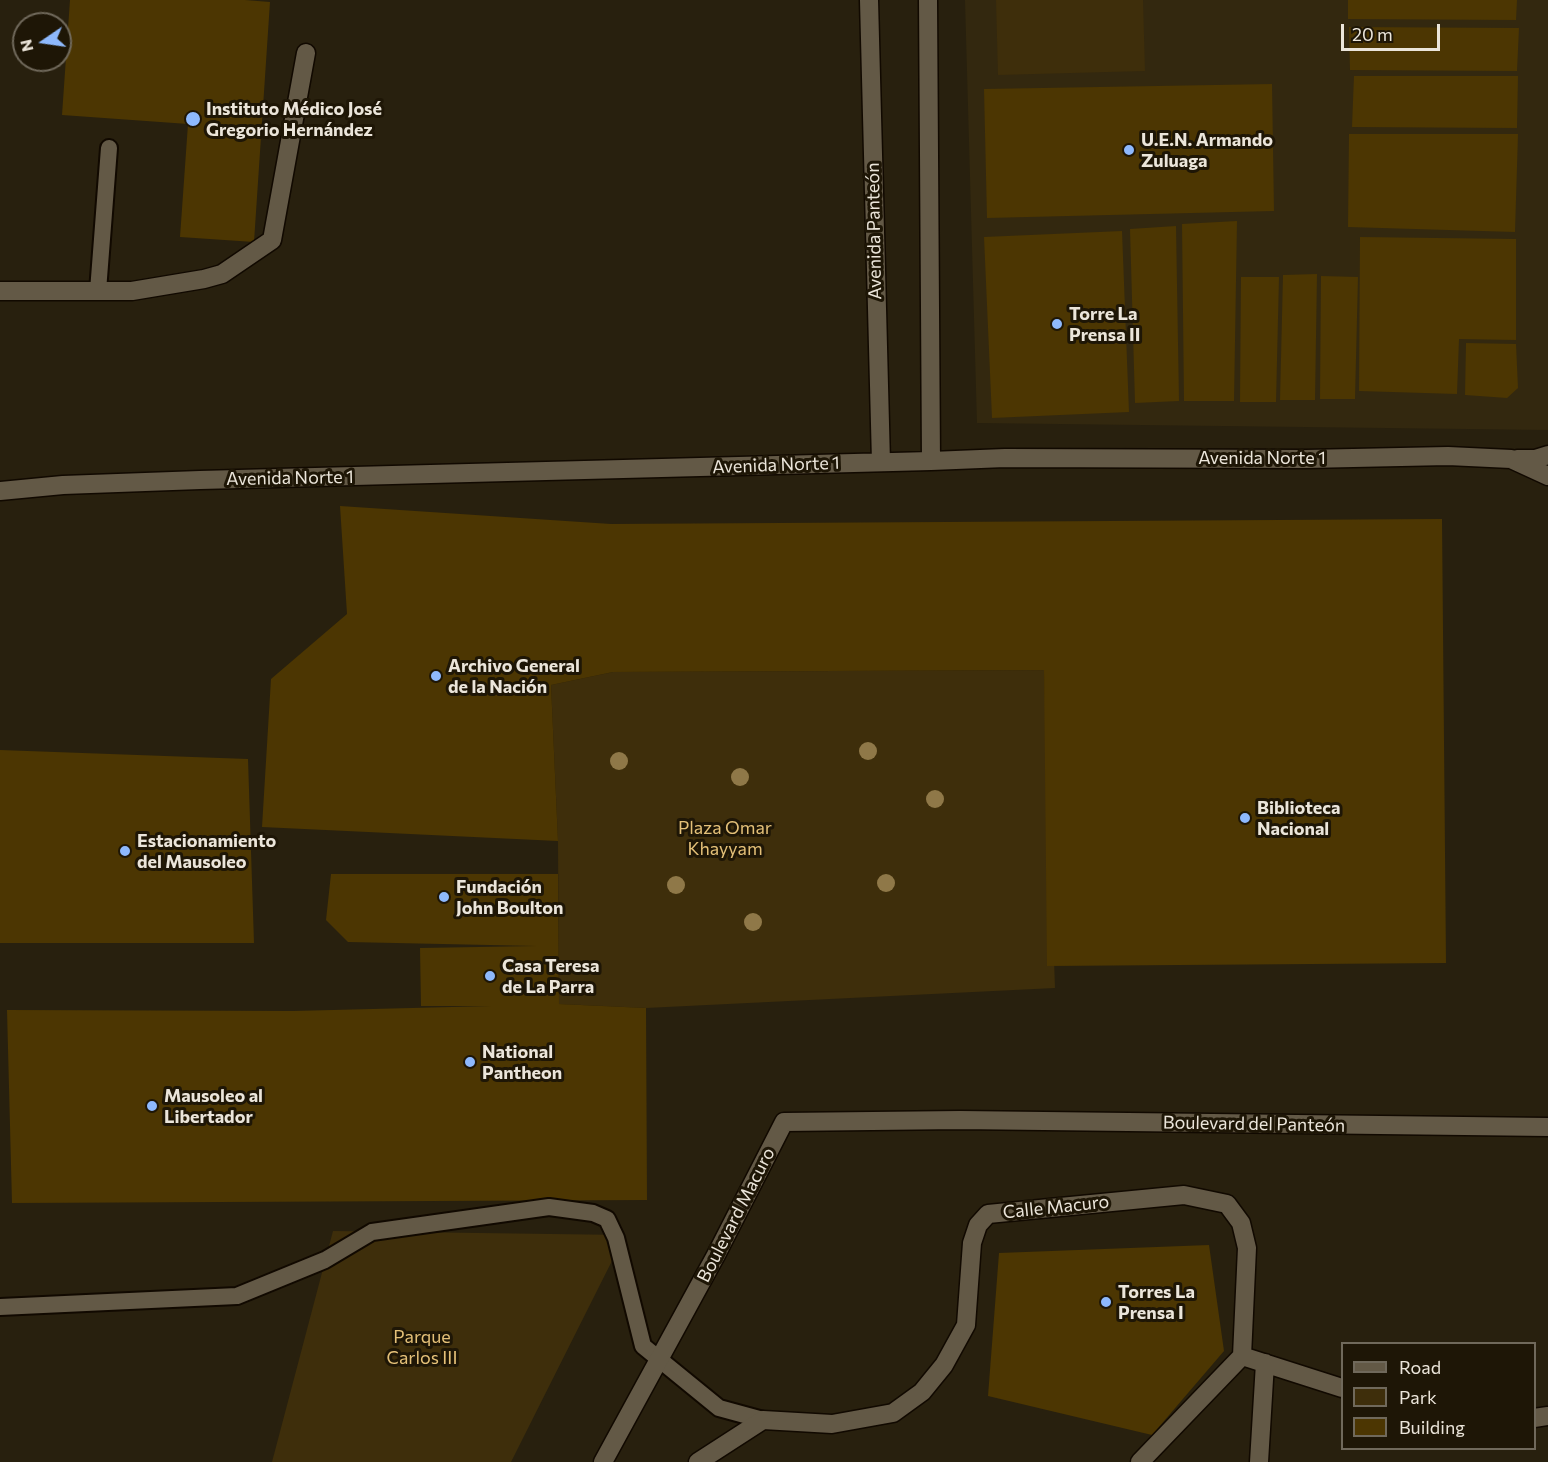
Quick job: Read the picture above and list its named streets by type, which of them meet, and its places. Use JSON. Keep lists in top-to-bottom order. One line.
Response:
{"streets":{"street":["Avenida Panteón","Avenida Norte 1","Boulevard del Panteón","Calle Macuro","Boulevard Macuro"]},"crossings":[["Avenida Panteón","Avenida Norte 1"],["Boulevard del Panteón","Boulevard Macuro"]],"parks":["Plaza Omar Khayyam","Parque Carlos III"],"places":["Instituto Médico José Gregorio Hernández","U.E.N. Armando Zuluaga","Torre La Prensa II","Archivo General de la Nación","Biblioteca Nacional","Estacionamiento del Mausoleo","Fundación John Boulton","Casa Teresa de La Parra","National Pantheon","Mausoleo al Libertador","Torres La Prensa I"],"legend":["Road","Park","Building"],"scale_bar":"20 m","north":"left"}
